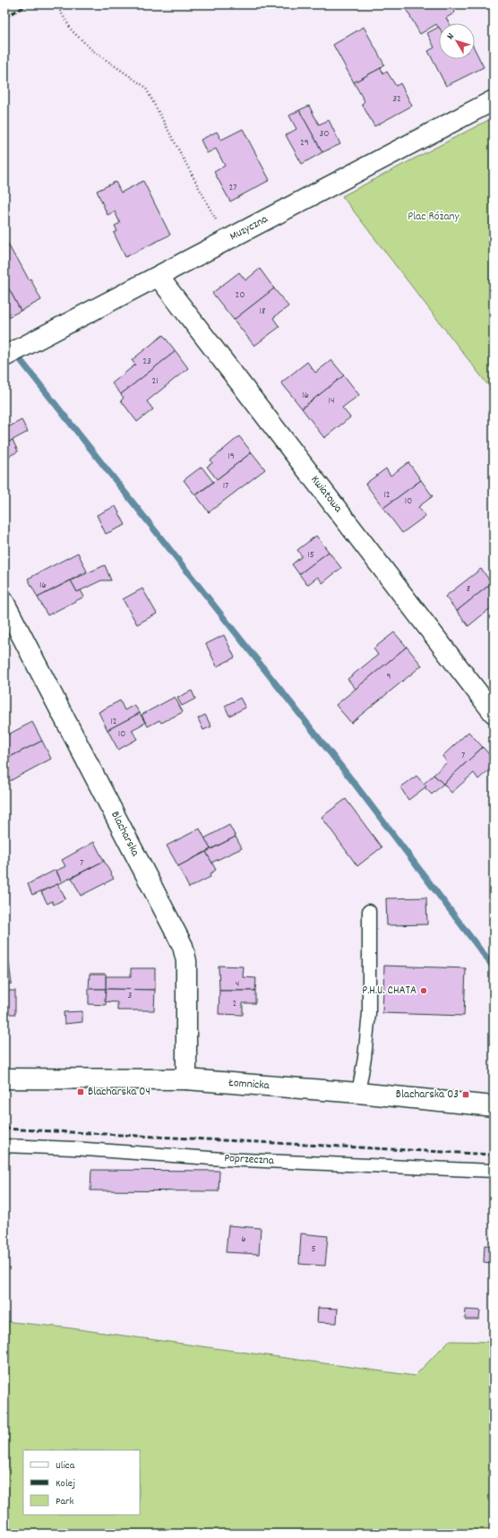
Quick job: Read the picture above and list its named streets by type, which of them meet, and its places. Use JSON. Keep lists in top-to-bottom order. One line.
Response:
{"streets":{"street":["Muzyczna","Kwiatowa","Blacharska","Łomnicka"],"lane":["Poprzeczna"]},"crossings":[["Muzyczna","Kwiatowa"],["Blacharska","Łomnicka"]],"parks":["Plac Różany"],"places":{"other":["P.H.U. CHATA"],"transit":["Blacharska 04","Blacharska 03"]},"house_numbers":["32","30","29","27","20","18","23","21","16","14","19","17","12","10","15","16","8","9","12","10","7","7","4","3","2","6","5"],"legend":["Ulica","Kolej","Park"],"north":"top left"}
